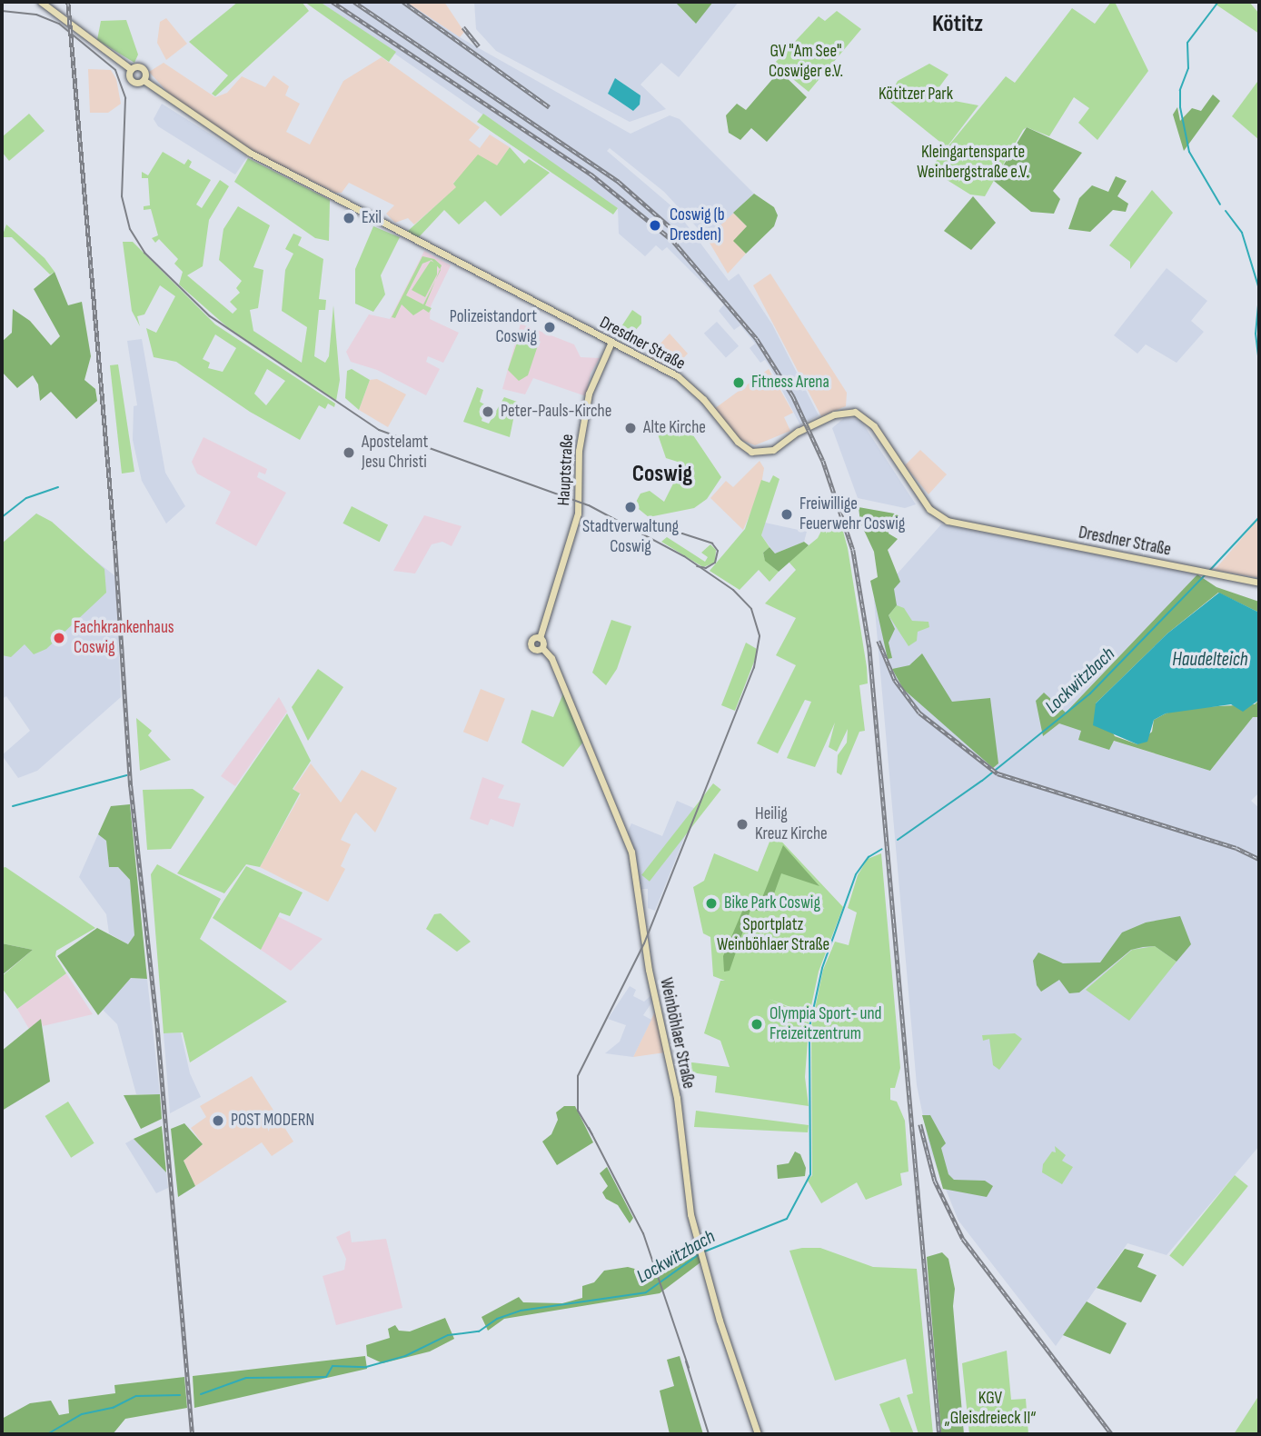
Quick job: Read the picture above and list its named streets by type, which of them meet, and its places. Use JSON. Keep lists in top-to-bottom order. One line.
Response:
{"streets":{"main road":["Dresdner Straße","Hauptstraße","Weinböhlaer Straße"]},"crossings":[["Dresdner Straße","Hauptstraße"]],"districts":["Kötitz","Coswig"],"water":["Haudelteich","Lockwitzbach"],"parks":["GV \"Am See\" Coswiger e.V.","Kötitzer Park","Kleingartensparte Weinbergstraße e.V.","Sportplatz Weinböhlaer Straße","KGV „Gleisdreieck II“"],"places":["Exil","Coswig (b Dresden)","Polizeistandort Coswig","Fitness Arena","Peter-Pauls-Kirche","Alte Kirche","Apostelamt Jesu Christi","Stadtverwaltung Coswig","Freiwillige Feuerwehr Coswig","Fachkrankenhaus Coswig","Heilig Kreuz Kirche","Bike Park Coswig","Olympia Sport- und Freizeitzentrum","POST MODERN"]}
